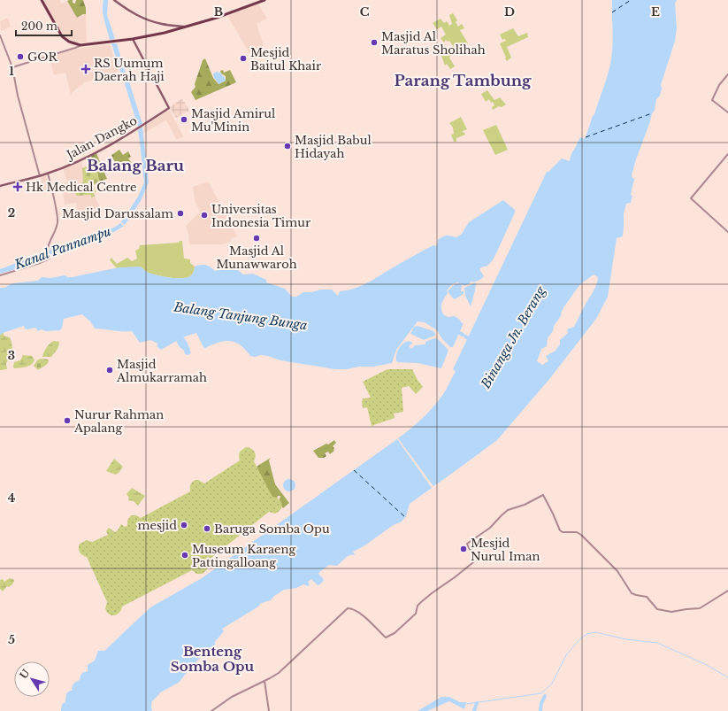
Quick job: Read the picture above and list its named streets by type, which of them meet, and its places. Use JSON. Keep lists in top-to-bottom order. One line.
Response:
{"streets":{"main road":["Jalan Dangko"]},"districts":["Parang Tambung","Balang Baru","Benteng Somba Opu"],"water":["Kanal Pannampu","Balang Tanjung Bunga","Binanga Jn. Berang"],"places":{"other":["Masjid Al Maratus Sholihah","GOR","Mesjid Baitul Khair","Masjid Amirul Mu'Minin","Masjid Babul Hidayah","Masjid Darussalam","Universitas Indonesia Timur","Masjid Al Munawwaroh","Masjid Almukarramah","Nurur Rahman Apalang","mesjid","Baruga Somba Opu","Mesjid Nurul Iman","Museum Karaeng Pattingalloang"],"health":["RS Uumum Daerah Haji","Hk Medical Centre"]},"scale_bar":"200 m","north":"top left","grid":{"columns":["B","C","D","E"],"rows":["1","2","3","4","5"]}}
